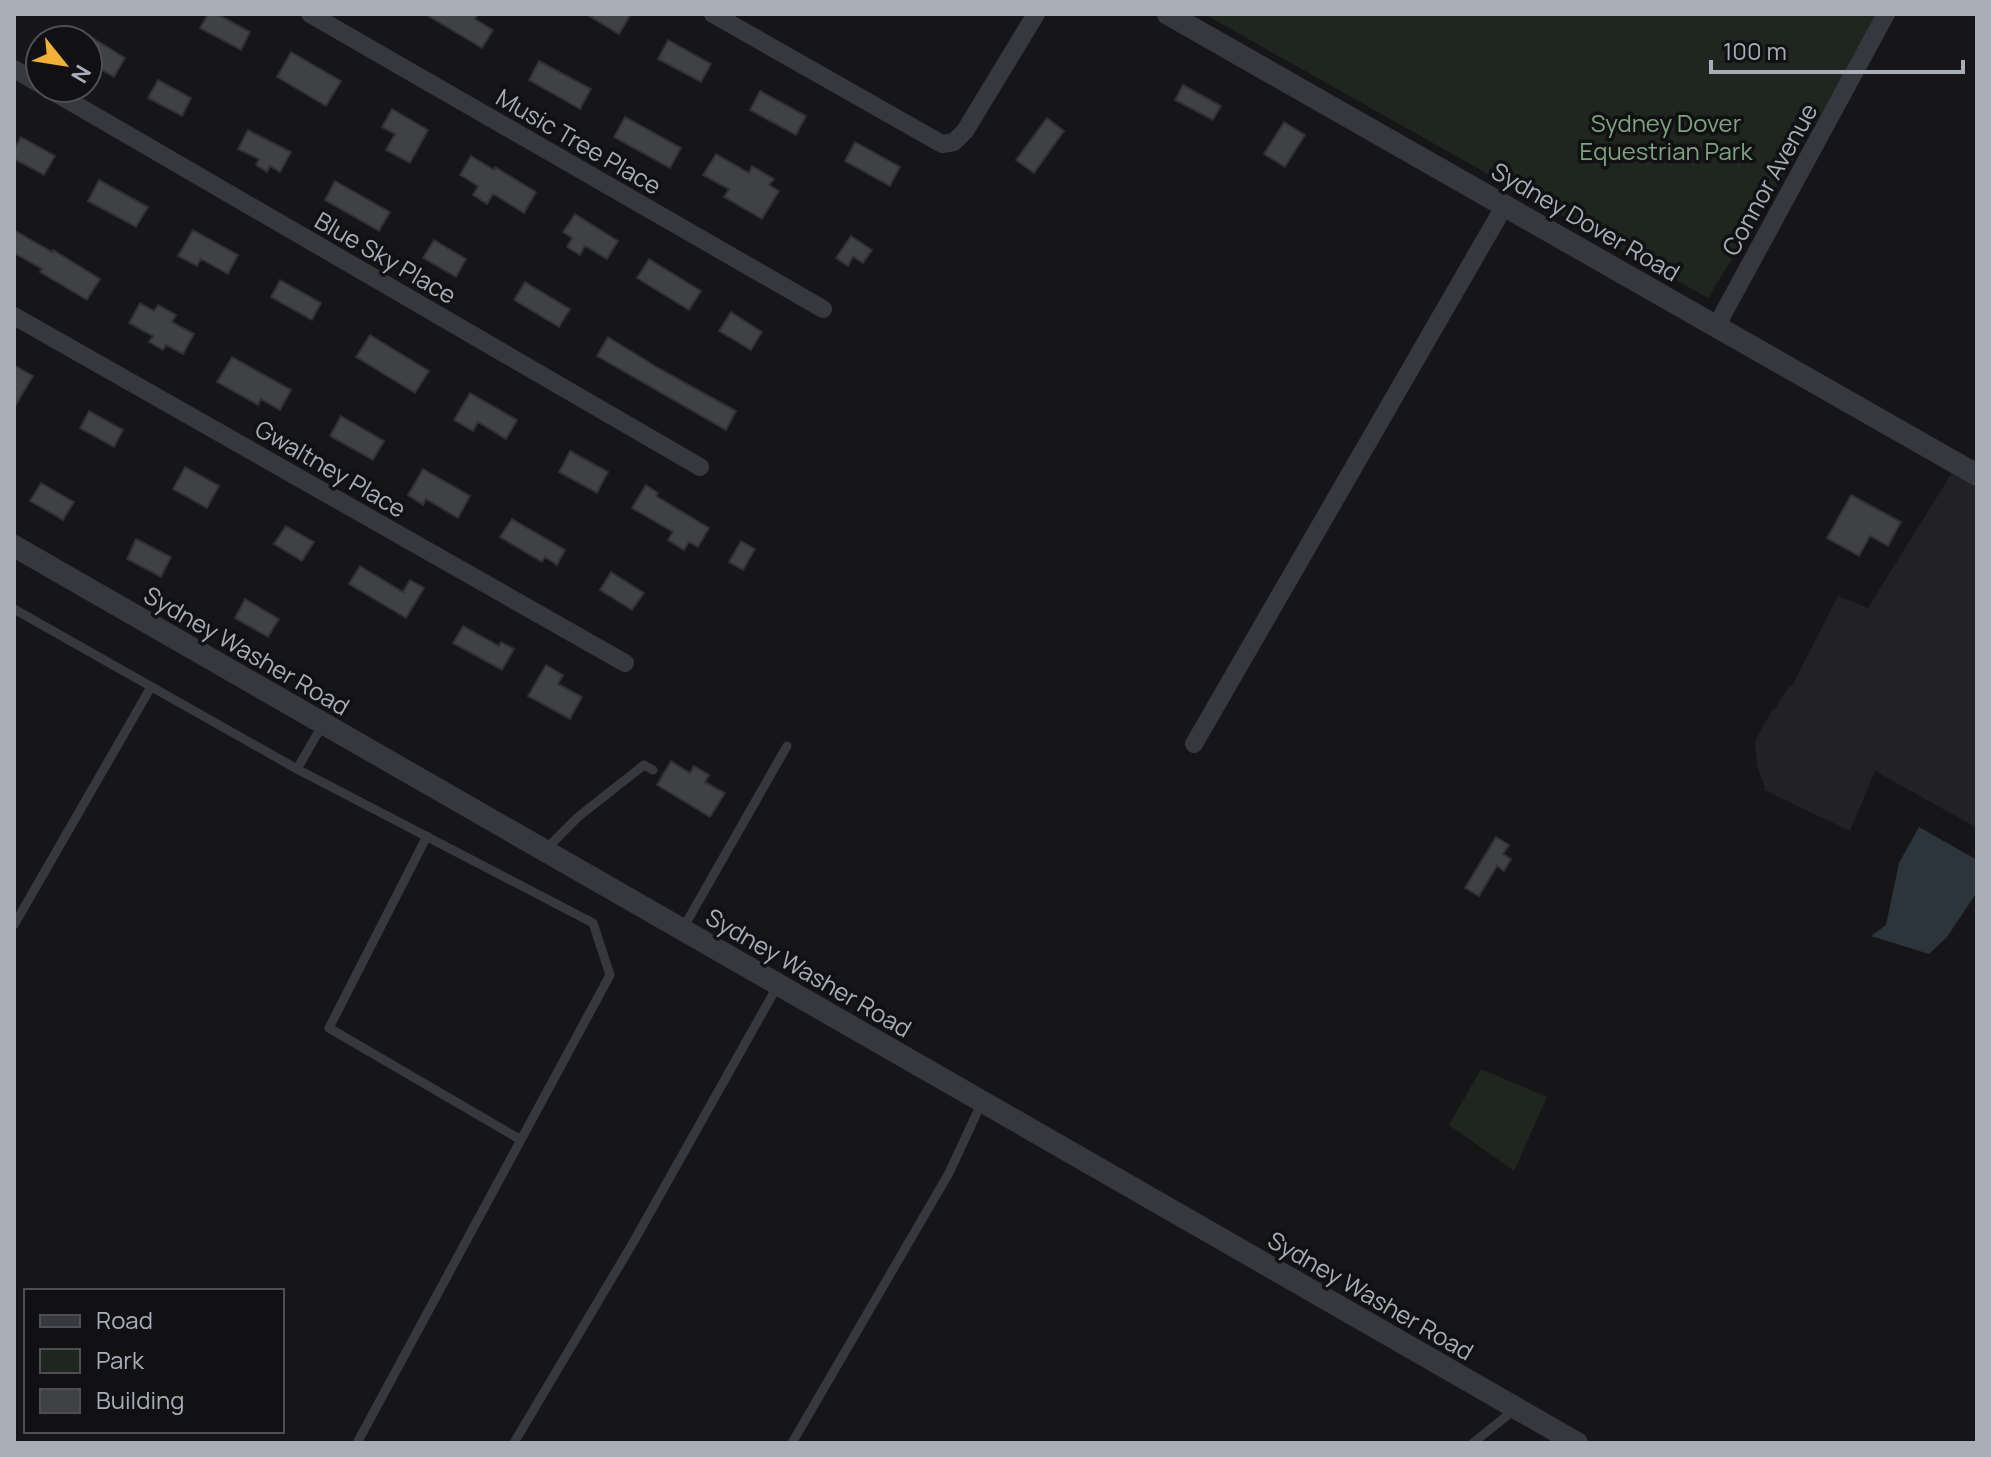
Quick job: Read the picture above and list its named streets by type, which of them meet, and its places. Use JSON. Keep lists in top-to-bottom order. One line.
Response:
{"streets":{"street":["Music Tree Place","Connor Avenue","Sydney Dover Road","Blue Sky Place","Gwaltney Place","Sydney Washer Road"]},"crossings":[["Connor Avenue","Sydney Dover Road"]],"parks":["Sydney Dover Equestrian Park"],"legend":["Road","Park","Building"],"scale_bar":"100 m","north":"bottom right"}
